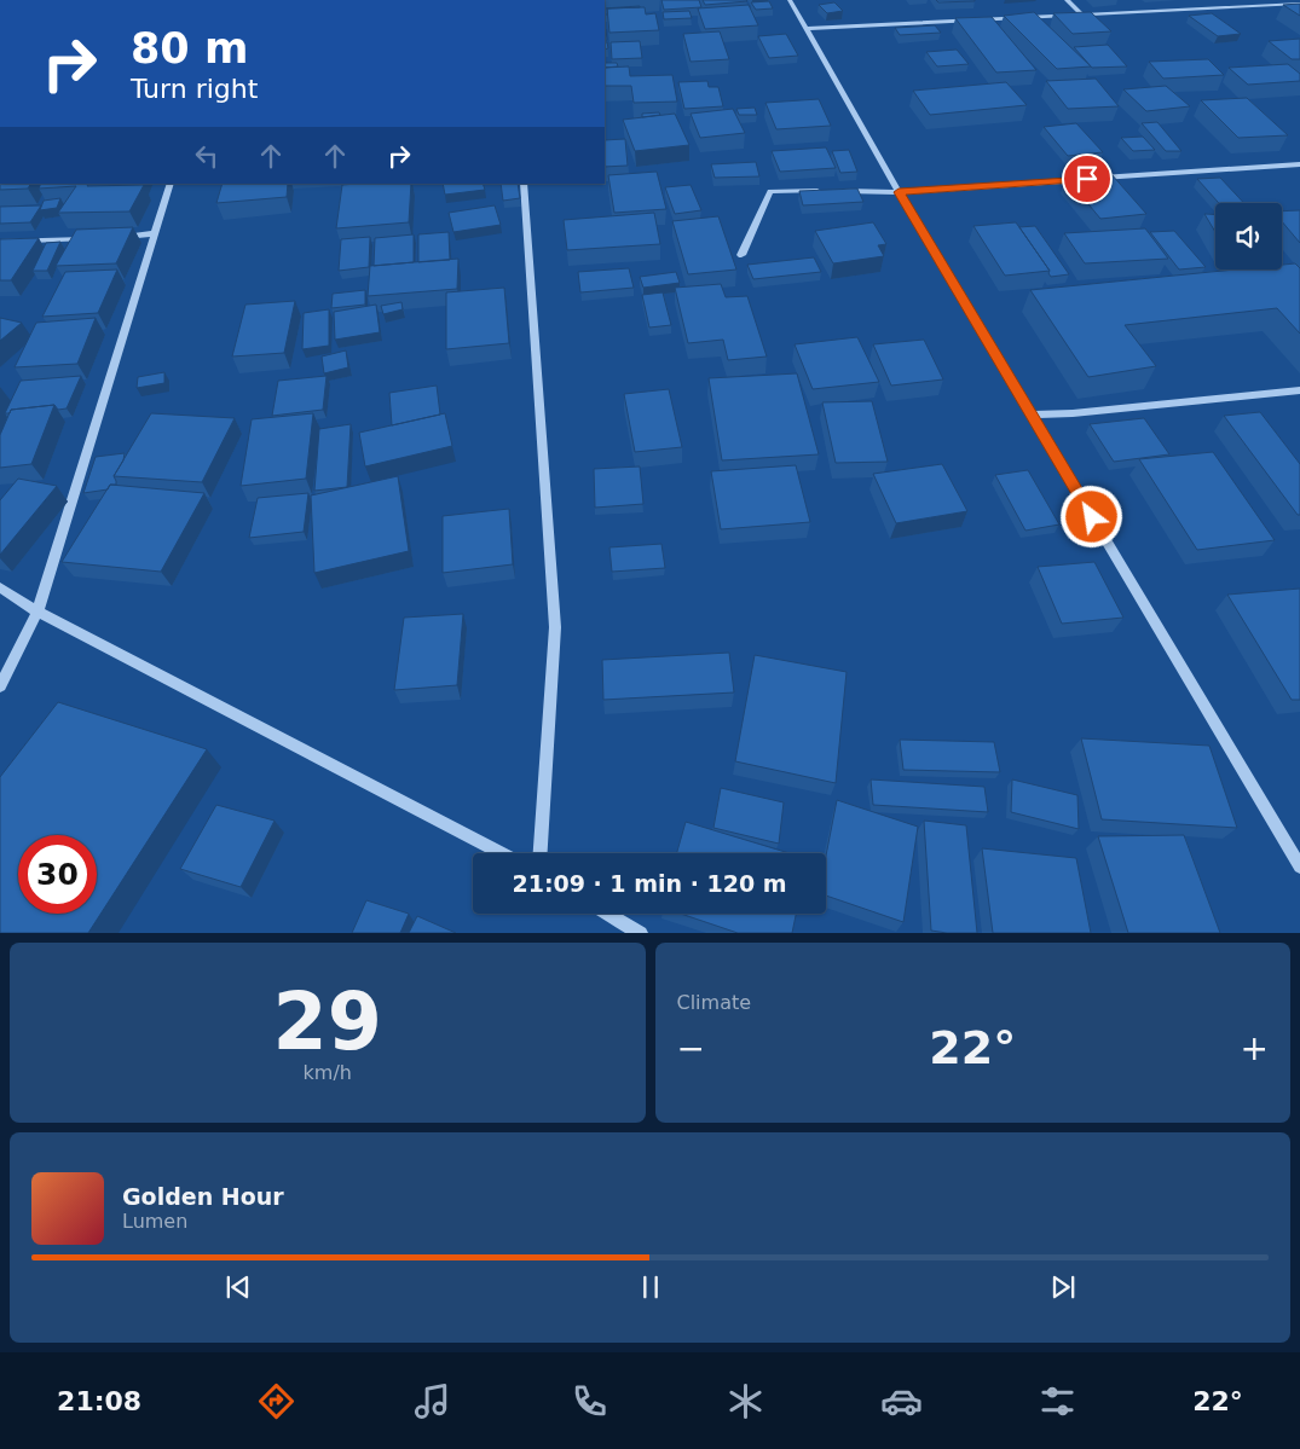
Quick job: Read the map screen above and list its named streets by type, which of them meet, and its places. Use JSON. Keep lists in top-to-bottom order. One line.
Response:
{"page":{"turn":["80 m","Turn right"],"limit":"30","trip":"21:09 · 1 min · 120 m","tile":[["29","km/h"],"Climate"],"heat":["−","22°","+"],"song":["Golden Hour","Lumen"],"tabs":["21:08","22°"]}}
